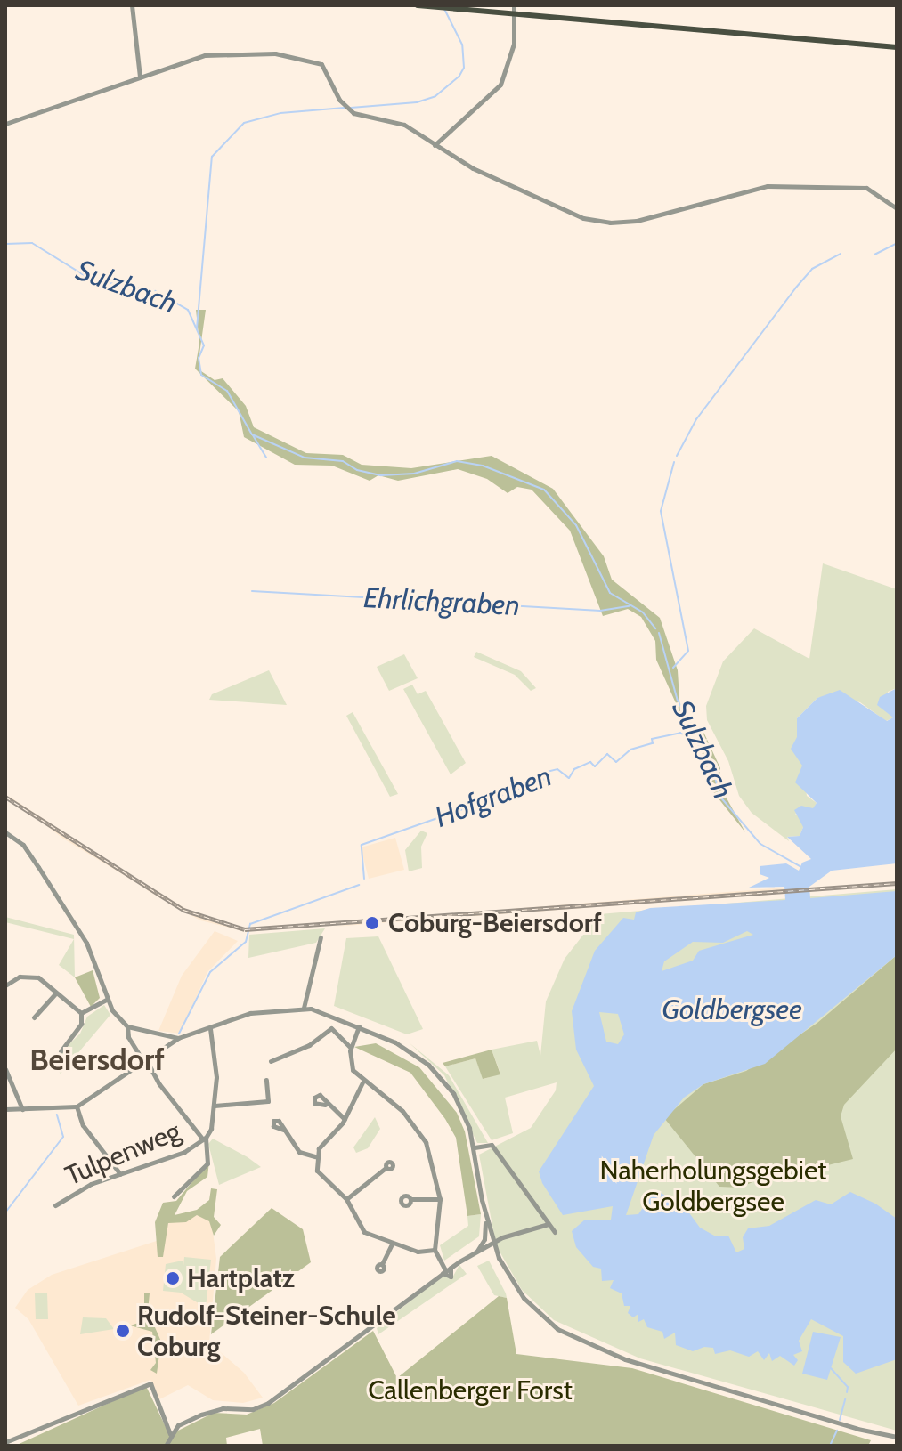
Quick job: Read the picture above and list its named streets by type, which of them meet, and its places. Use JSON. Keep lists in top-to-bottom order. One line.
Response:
{"streets":{"street":["Tulpenweg"]},"districts":["Beiersdorf"],"water":["Sulzbach","Ehrlichgraben","Hofgraben","Goldbergsee"],"parks":["Naherholungsgebiet Goldbergsee","Callenberger Forst"],"places":["Coburg-Beiersdorf","Hartplatz","Rudolf-Steiner-Schule Coburg"]}
